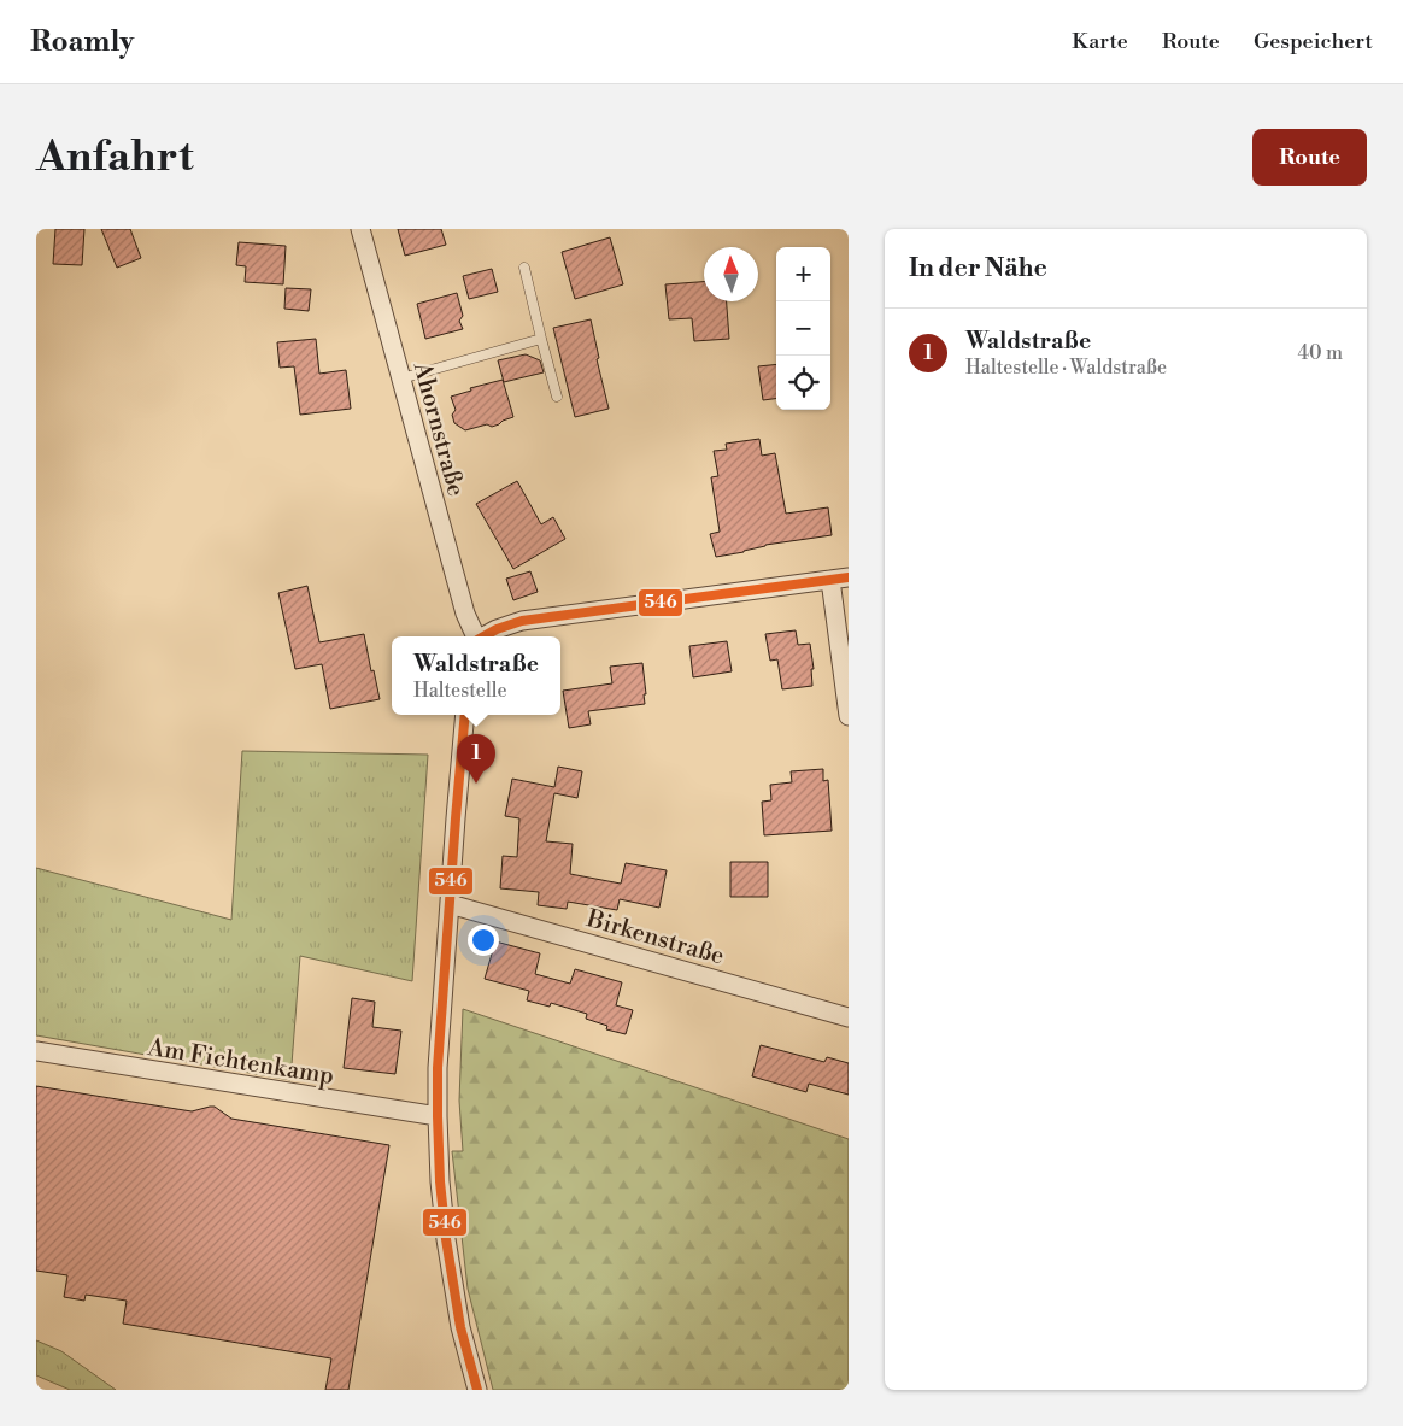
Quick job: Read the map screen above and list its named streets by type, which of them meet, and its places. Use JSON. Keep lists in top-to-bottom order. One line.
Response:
{"streets":{"street":["Ahornstraße","Birkenstraße","Am Fichtenkamp"]},"lines":["transit line 546"],"north":"top","page":{"header":"Roamly","nav":["Karte","Route","Gespeichert"],"buttons":"Route","title":"Anfahrt","heading":"In der Nähe","map_buttons":["+","−"],"list":[{"mark":"1","name":"Waldstraße","note":"Haltestelle · Waldstraße","value":"40 m"}],"popup":["Waldstraße","Haltestelle"],"pins":"1"}}
